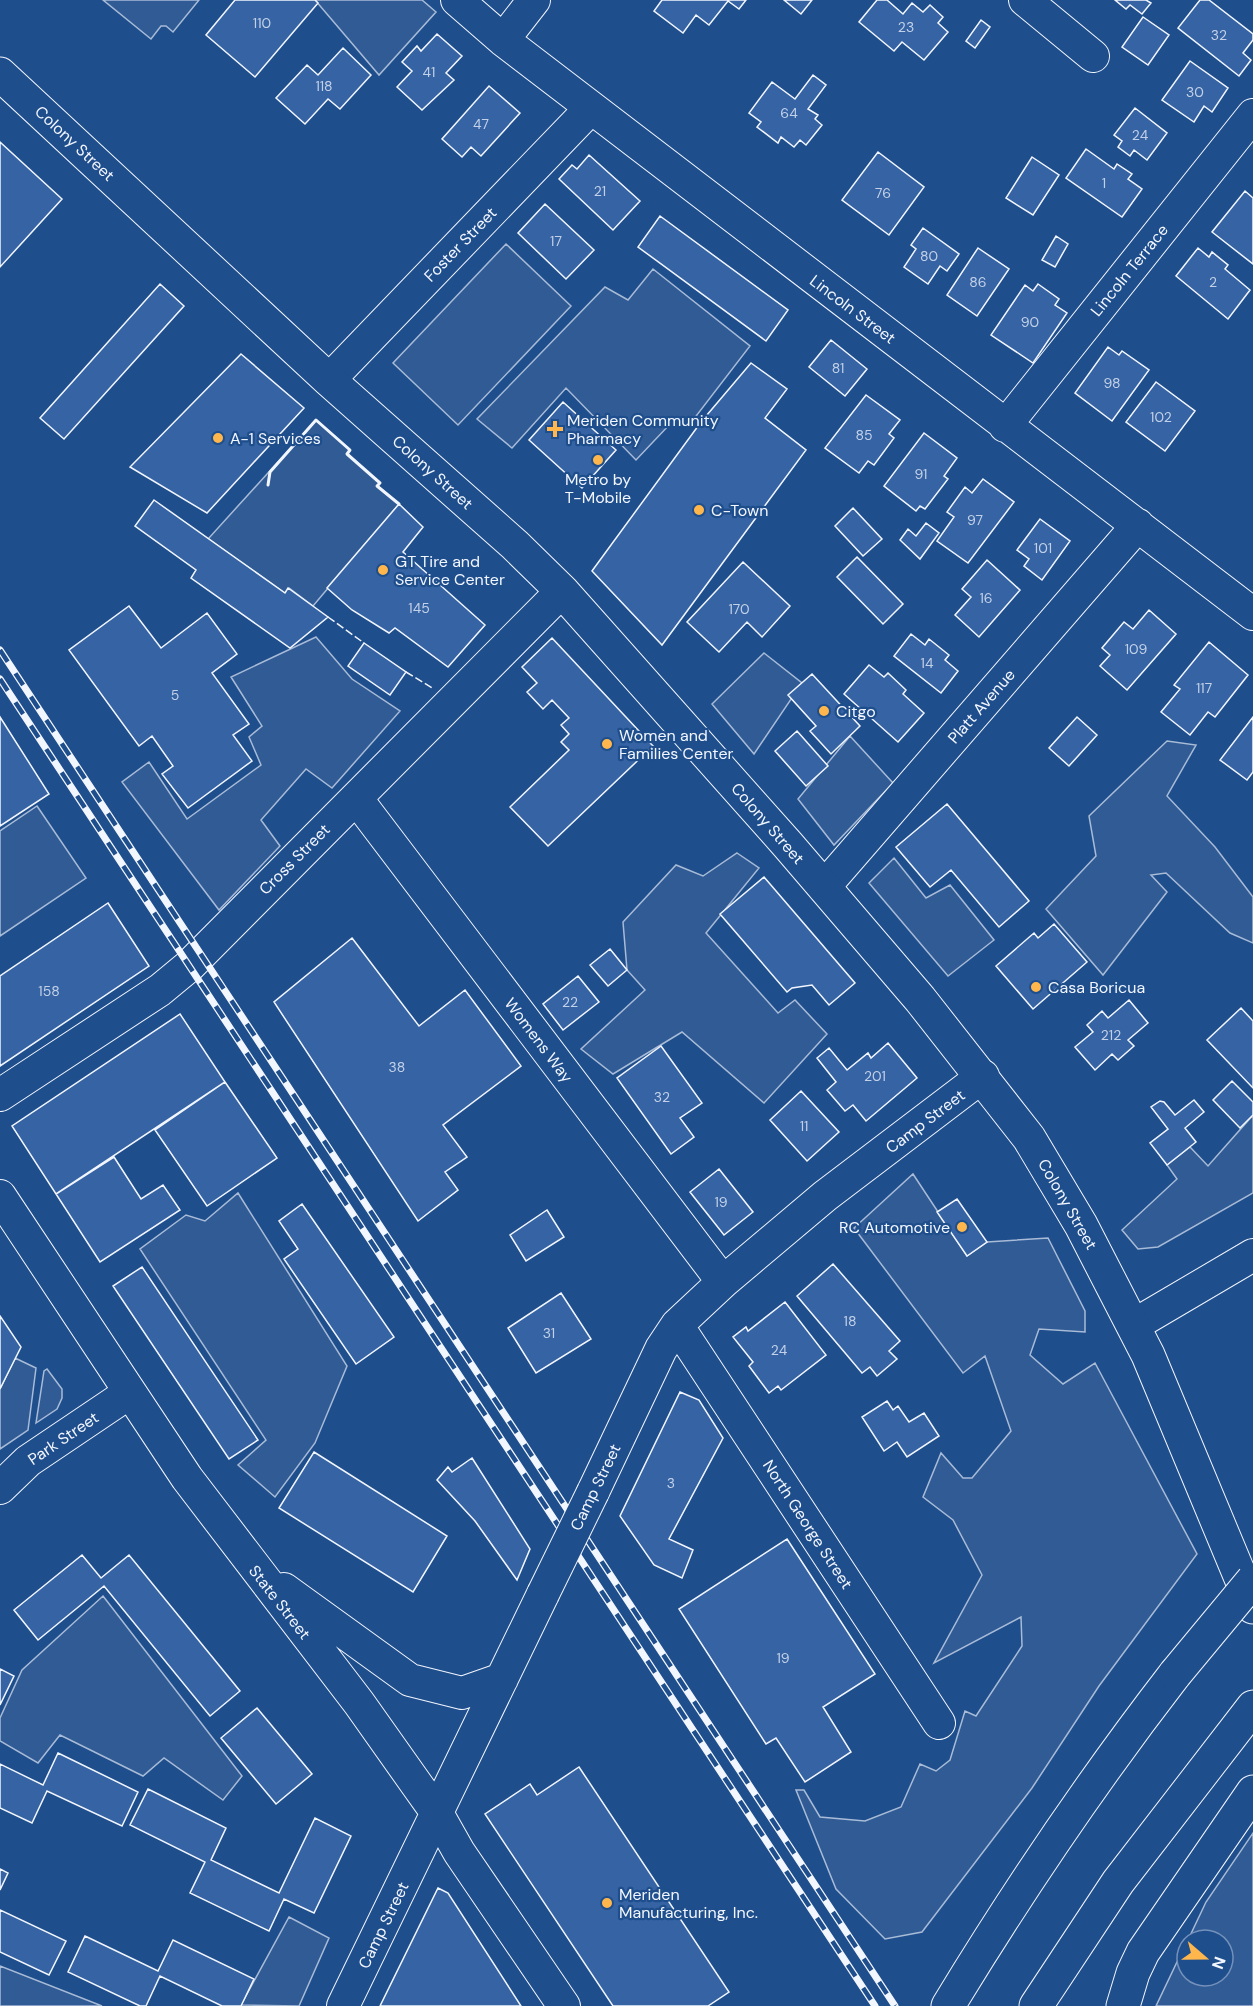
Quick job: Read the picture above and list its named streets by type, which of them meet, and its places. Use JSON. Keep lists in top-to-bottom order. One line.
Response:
{"streets":{"main road":["Colony Street"],"street":["Foster Street","Lincoln Terrace","Lincoln Street","Platt Avenue","Cross Street","Womens Way","Camp Street","Park Street","North George Street","State Street"]},"crossings":[["Colony Street","Foster Street"],["Colony Street","Platt Avenue"],["Colony Street","Cross Street"],["Colony Street","Camp Street"],["Foster Street","Lincoln Street"],["Lincoln Terrace","Lincoln Street"],["Lincoln Street","Platt Avenue"],["Cross Street","Womens Way"],["Womens Way","Camp Street"],["Camp Street","North George Street"],["Camp Street","State Street"],["Park Street","State Street"]],"places":{"health":["Meriden Community Pharmacy"],"other":["A-1 Services","Metro by T-Mobile","C-Town","GT Tire and Service Center","Citgo","Women and Families Center","Casa Boricua","RC Automotive","Meriden Manufacturing, Inc."]},"house_numbers":["110","23","32","41","118","30","64","47","24","1","21","76","17","80","86","2","90","81","98","102","85","91","97","101","16","145","170","109","14","117","5","158","22","212","38","201","32","11","19","18","31","24","3","19"],"north":"right"}
